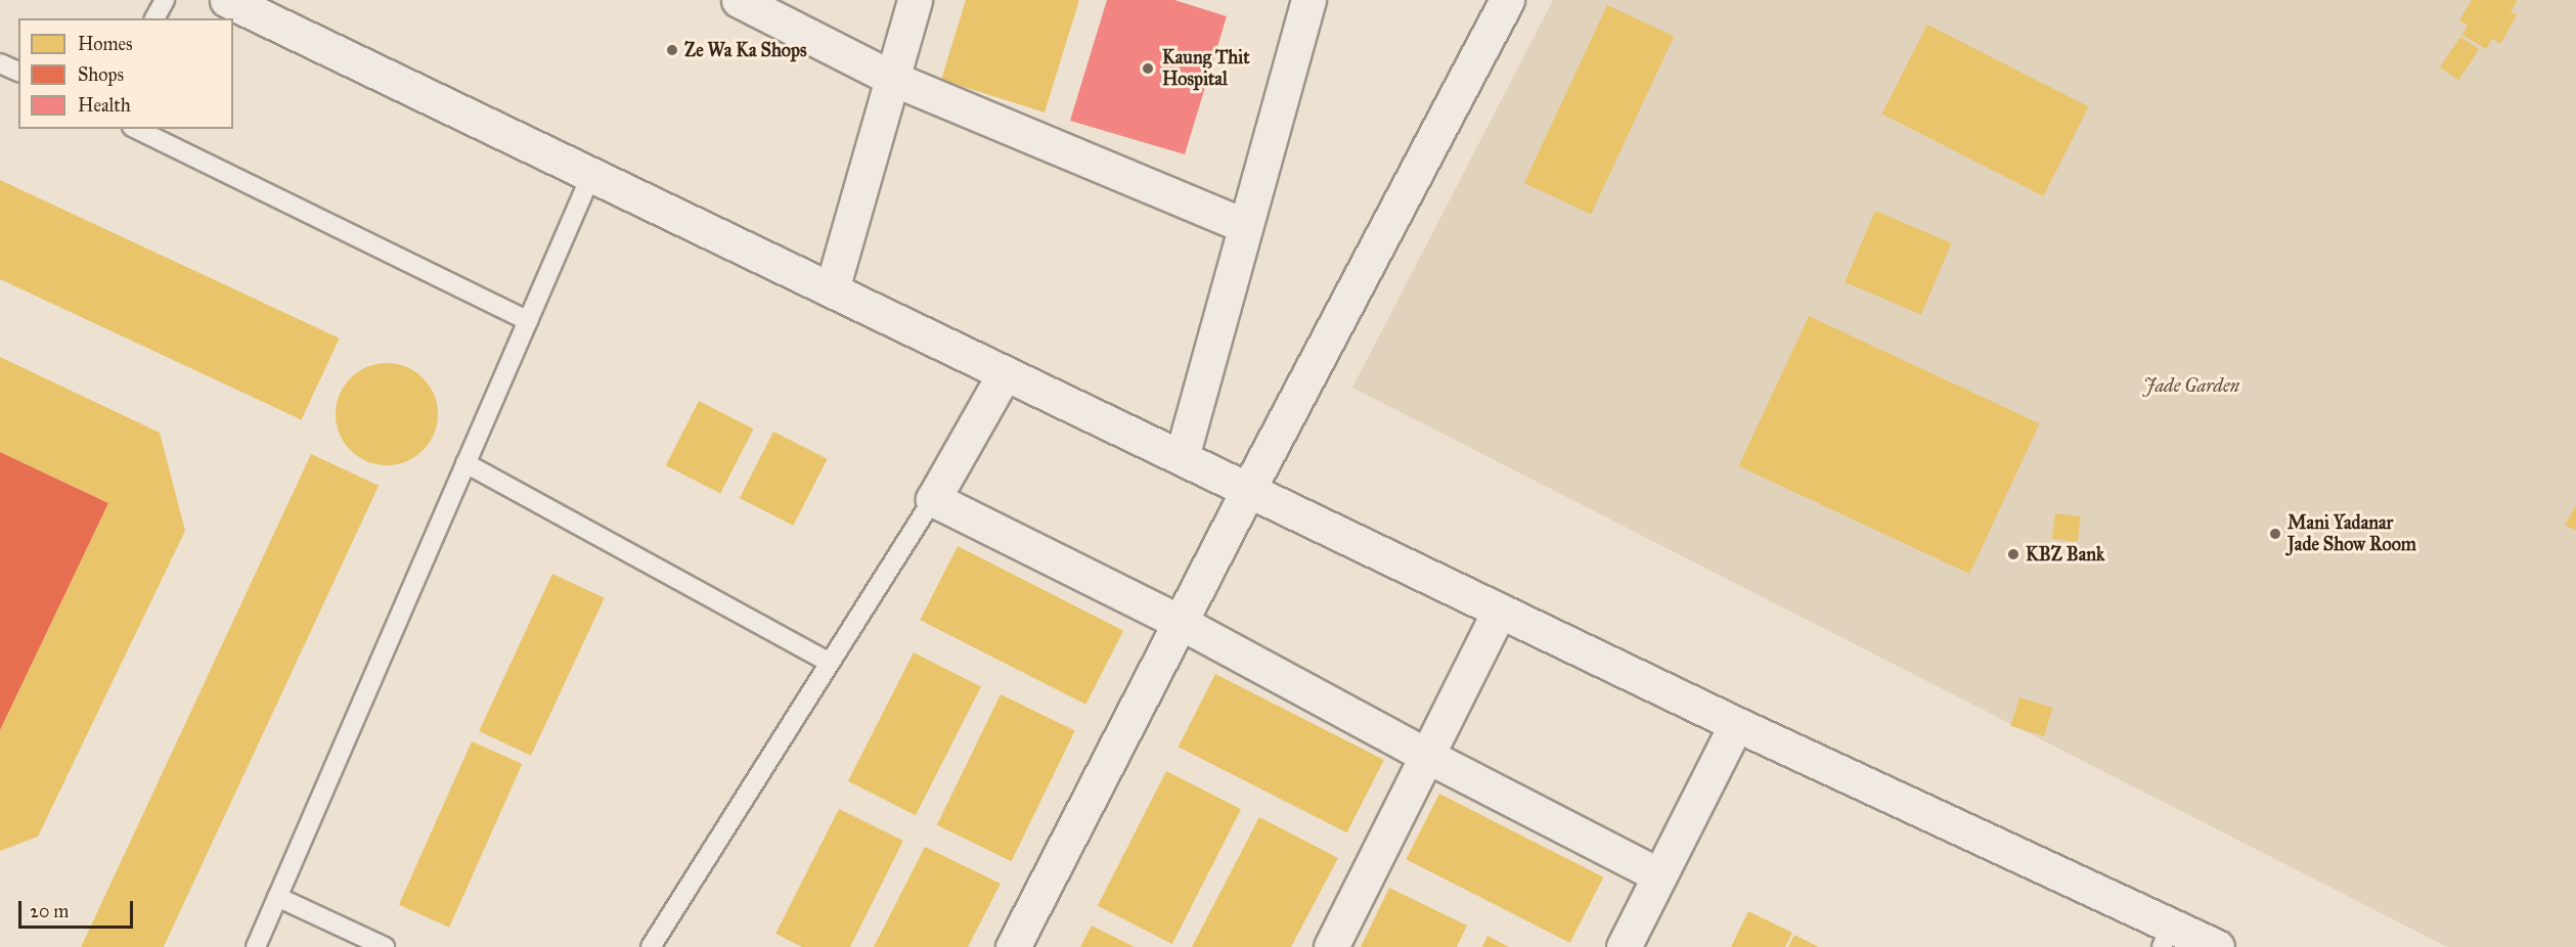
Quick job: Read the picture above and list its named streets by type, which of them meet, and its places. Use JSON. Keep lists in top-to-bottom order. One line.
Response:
{"parks":["Jade Garden"],"places":["Ze Wa Ka Shops","Kaung Thit Hospital","Mani Yadanar Jade Show Room","KBZ Bank"],"legend":["Homes","Shops","Health"],"scale_bar":"20 m"}
